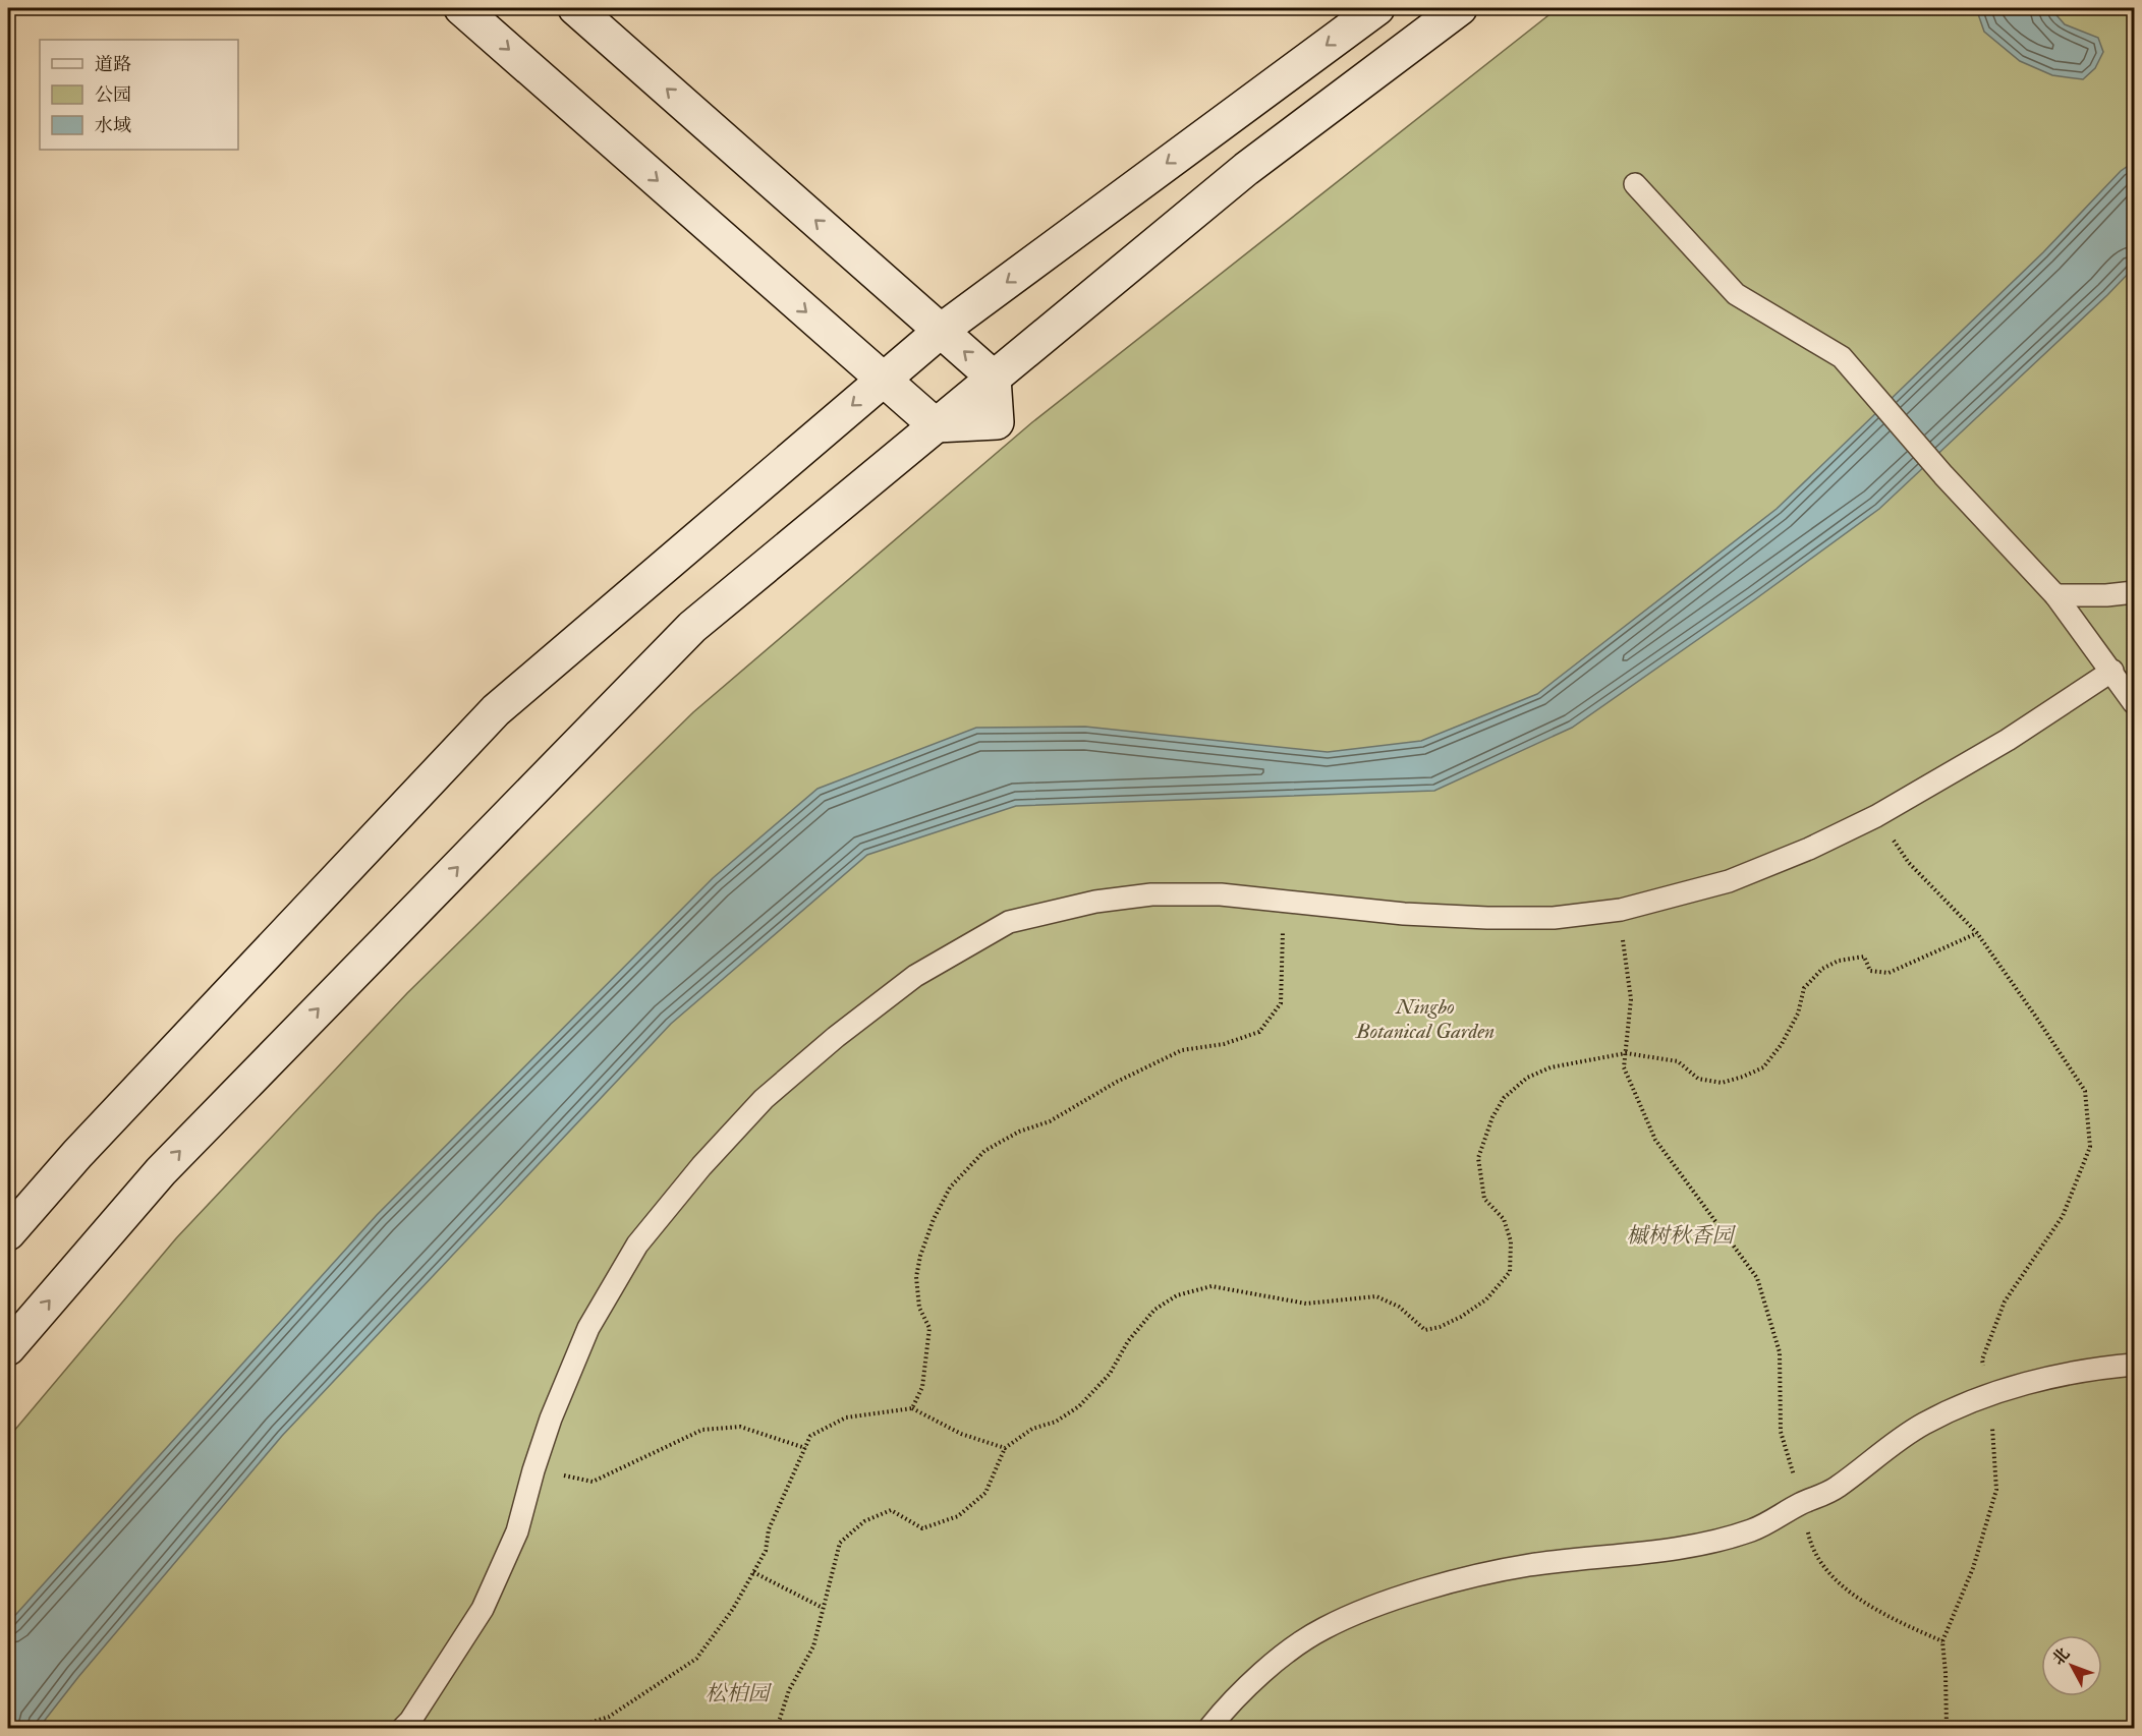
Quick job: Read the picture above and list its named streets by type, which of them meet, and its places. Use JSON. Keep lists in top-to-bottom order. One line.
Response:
{"parks":["Ningbo Botanical Garden","槭树秋香园","松柏园"],"legend":["道路","公园","水域"],"north":"top left"}
